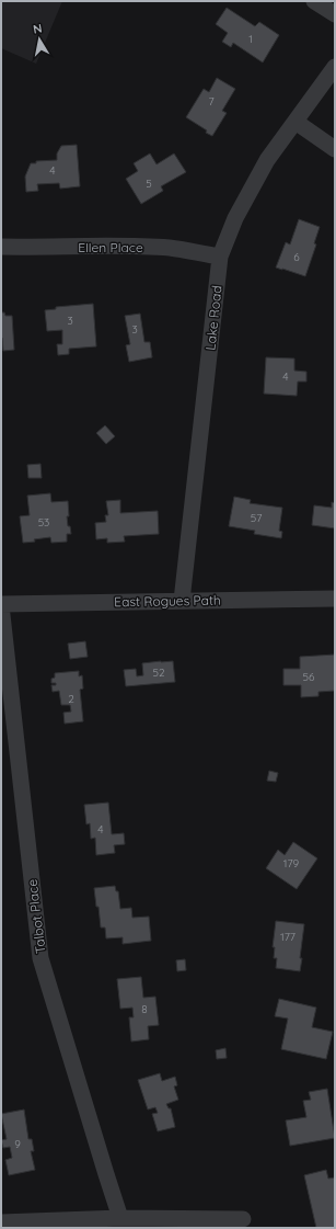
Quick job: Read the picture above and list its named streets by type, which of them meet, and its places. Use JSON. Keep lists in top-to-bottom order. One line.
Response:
{"streets":{"street":["Ellen Place","Lake Road","East Rogues Path","Talbot Place"]},"crossings":[["Ellen Place","Lake Road"],["Lake Road","East Rogues Path"],["East Rogues Path","Talbot Place"]],"house_numbers":["1","7","4","5","6","3","3","4","57","53","52","56","2","4","179","177","8","9"],"north":"top"}
